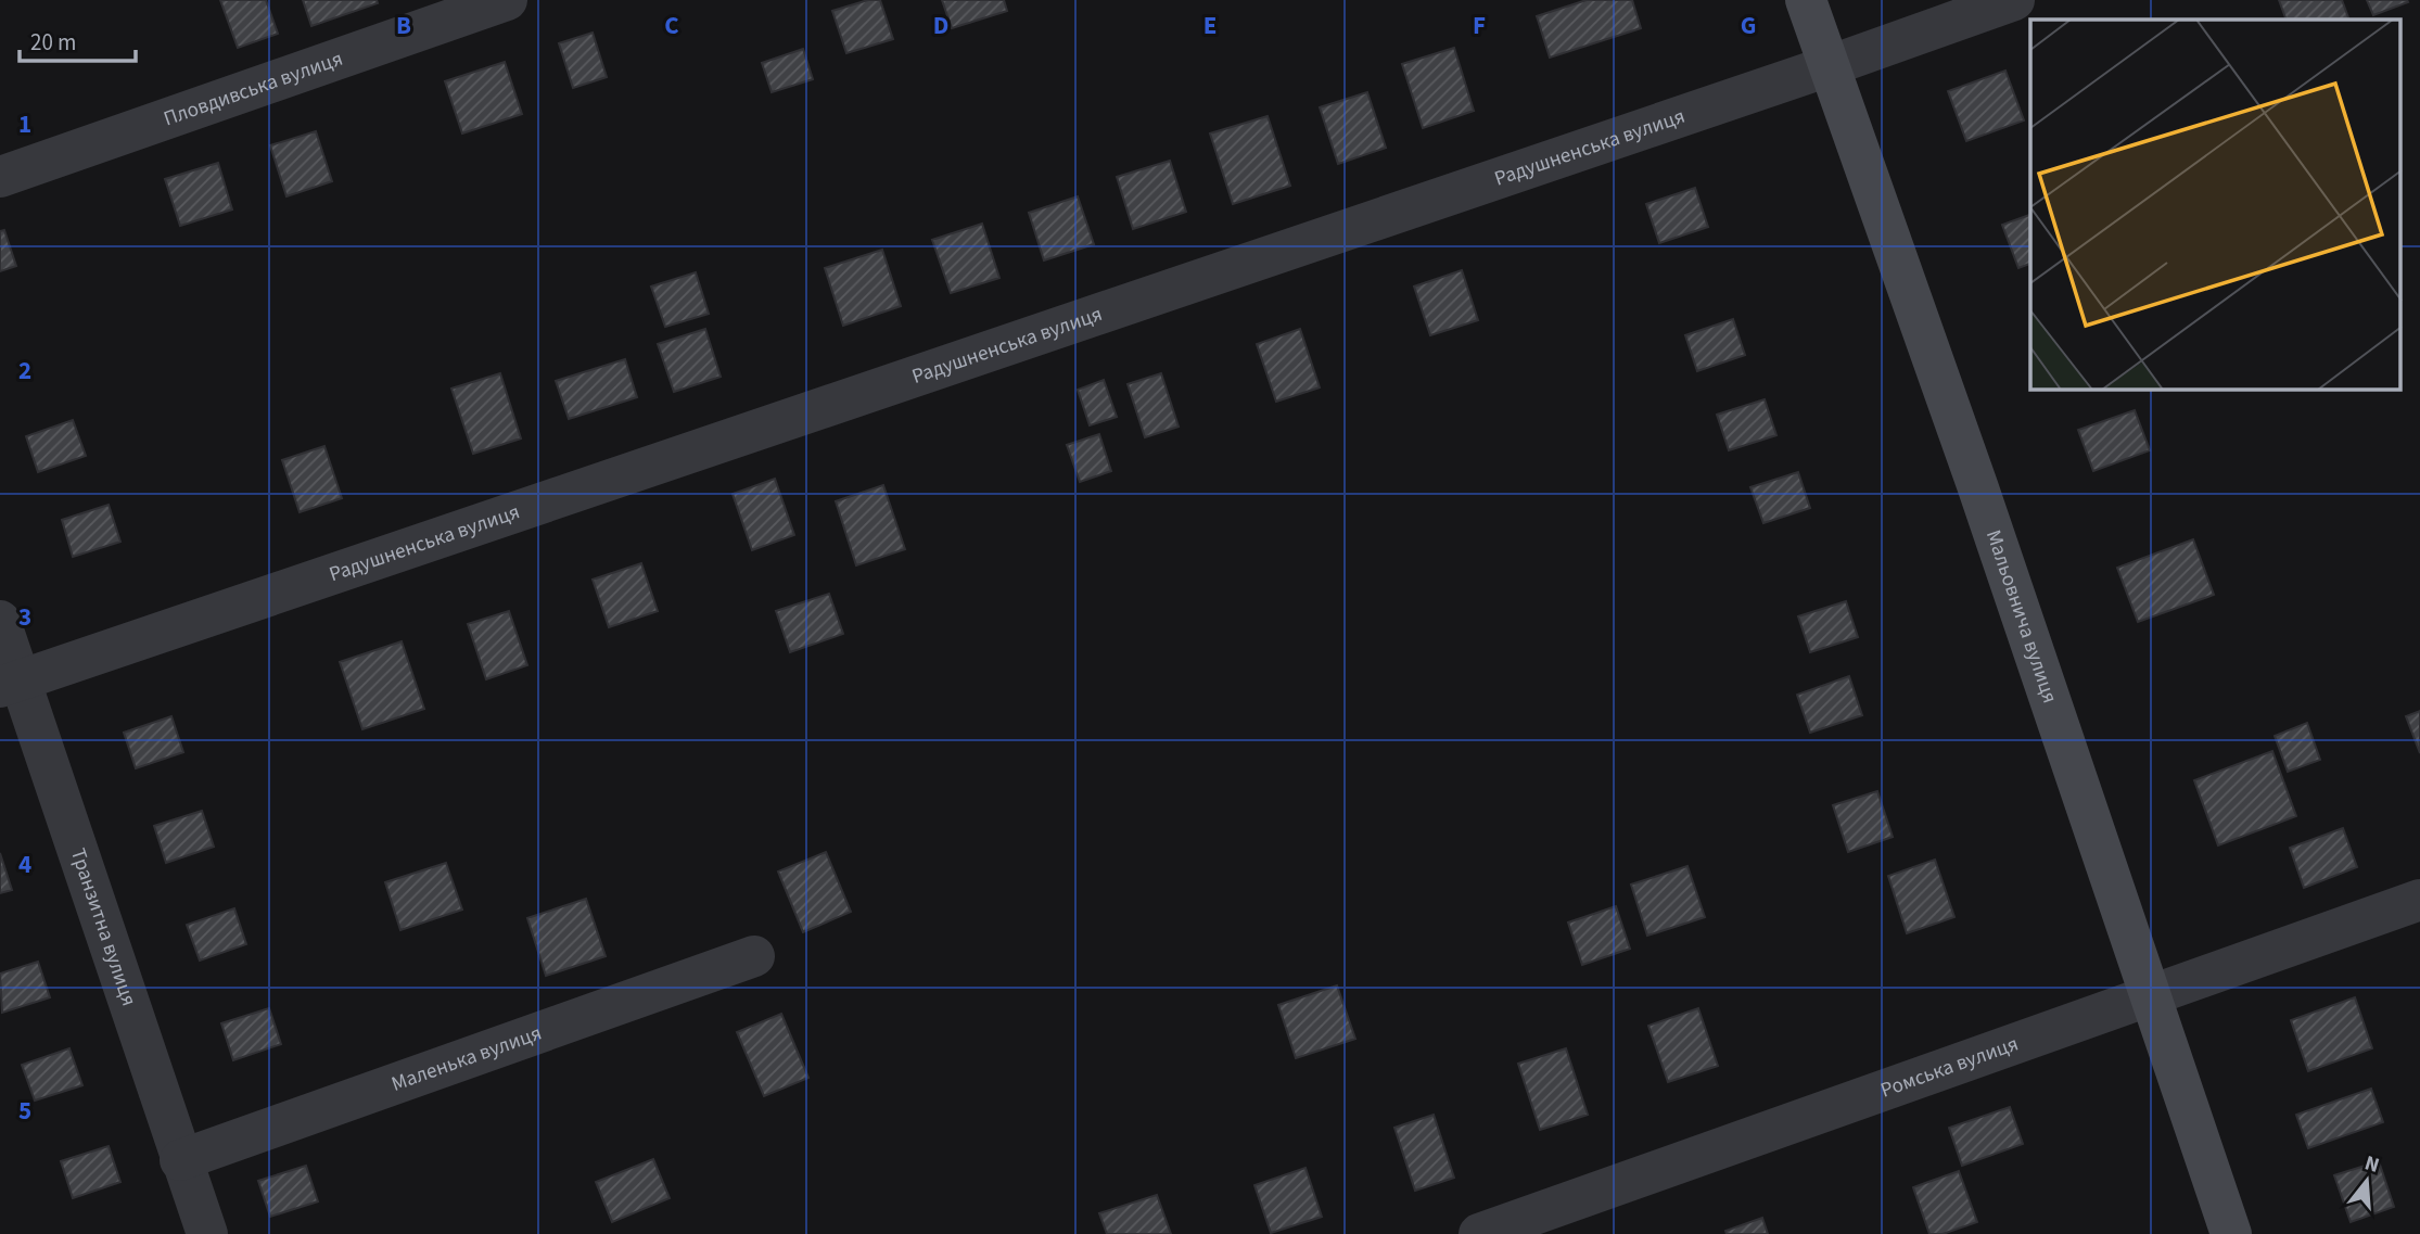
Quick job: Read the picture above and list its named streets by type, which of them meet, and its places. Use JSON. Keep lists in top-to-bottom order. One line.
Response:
{"streets":{"street":["Пловдивська вулиця","Радушненська вулиця","Мальовнича вулиця","Транзитна вулиця","Маленька вулиця","Ромська вулиця"]},"crossings":[["Радушненська вулиця","Мальовнича вулиця"],["Радушненська вулиця","Транзитна вулиця"],["Мальовнича вулиця","Ромська вулиця"],["Транзитна вулиця","Маленька вулиця"]],"scale_bar":"20 m","north":"top","grid":{"columns":["B","C","D","E","F","G"],"rows":["1","2","3","4","5"]}}
